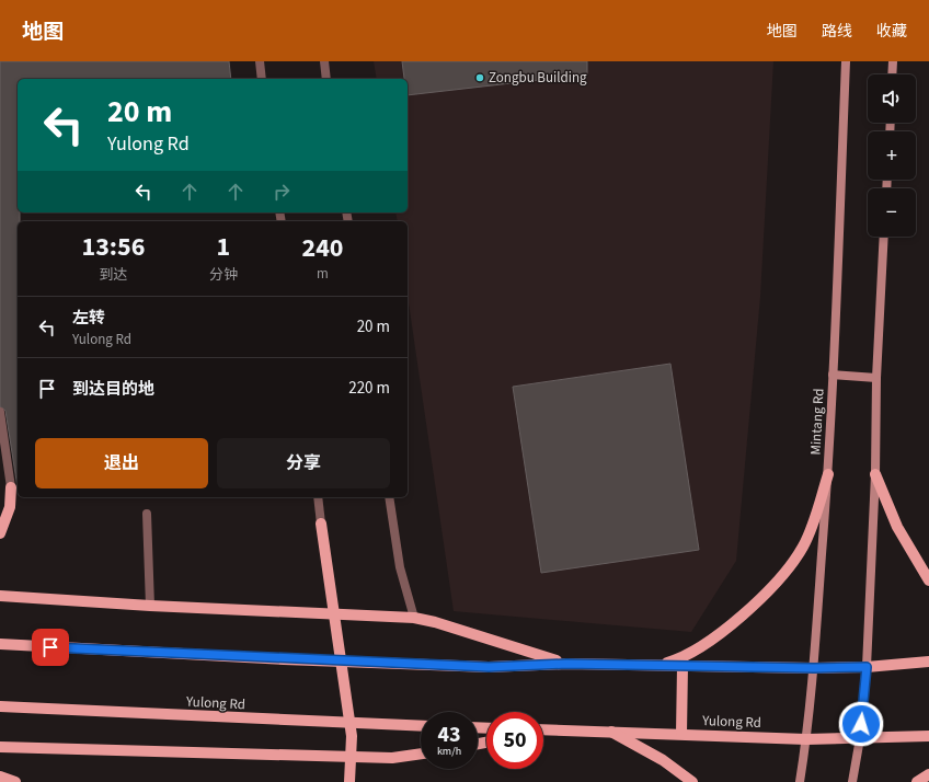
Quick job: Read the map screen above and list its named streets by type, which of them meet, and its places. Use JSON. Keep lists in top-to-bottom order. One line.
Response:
{"streets":{"main road":["Mintang Rd","Yulong Rd"]},"crossings":[["Mintang Rd","Yulong Rd"]],"places":["Zongbu Building"],"page":{"header":"地图","nav":["地图","路线","收藏"],"map_buttons":["+","−"],"turn":["20 m","Yulong Rd"],"eta":["13:56","到达","1","分钟","240","m"],"list":[{"name":"左转","note":"Yulong Rd","value":"20 m"},{"name":"到达目的地","value":"220 m"}],"buttons":["退出","分享"],"speed":"43 km/h","limit":"50"}}
